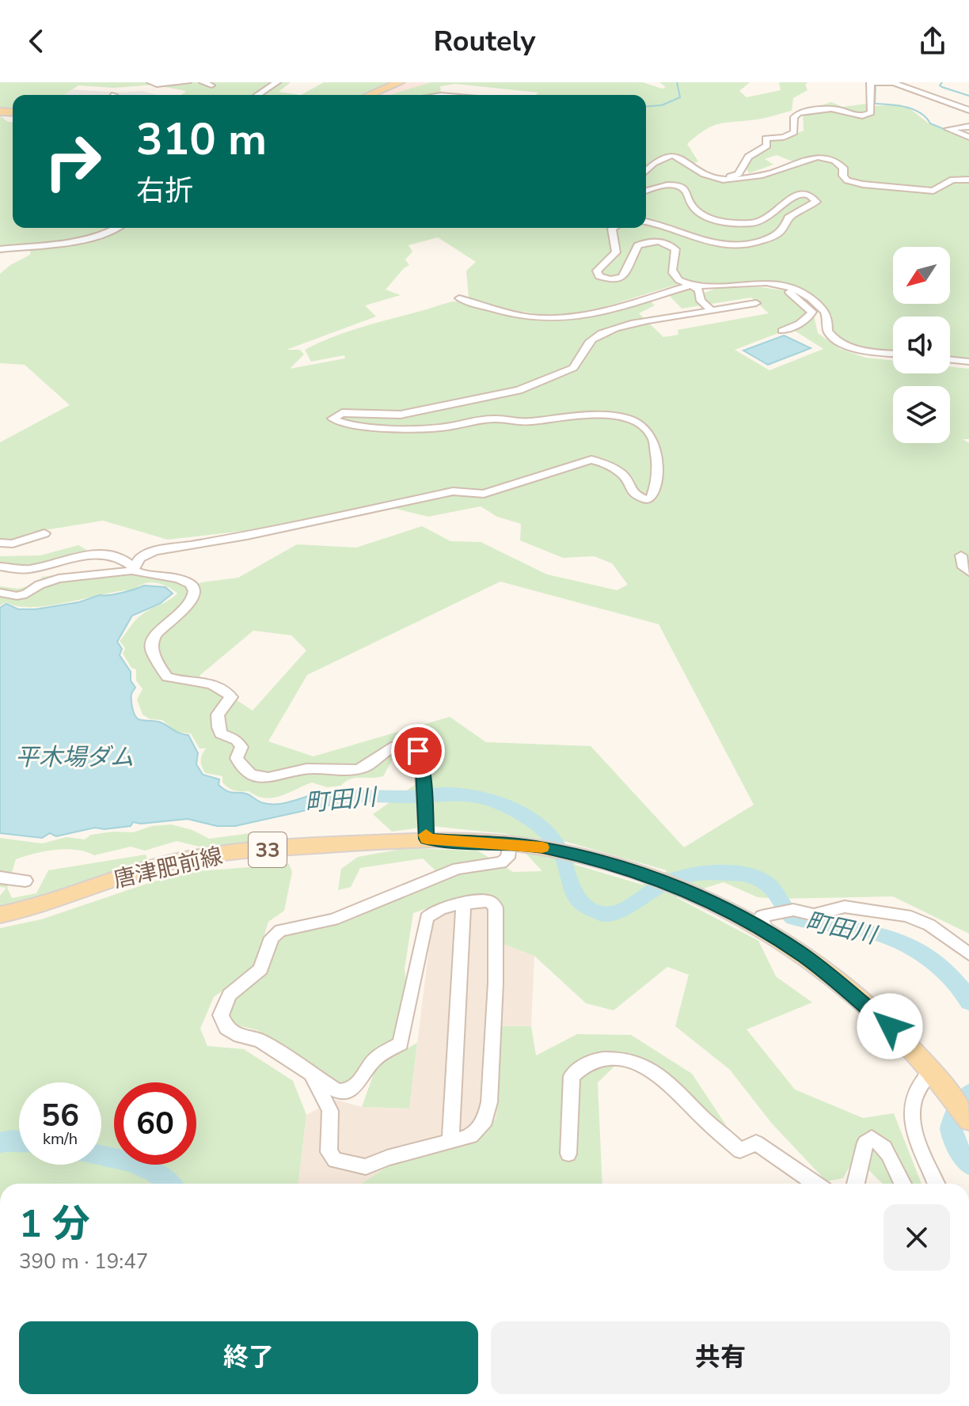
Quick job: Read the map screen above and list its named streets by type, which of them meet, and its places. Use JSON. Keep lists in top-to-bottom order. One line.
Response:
{"streets":{"main road":["33","唐津肥前線"]},"water":["平木場ダム","町田川"],"north":"bottom left","page":{"header":"Routely","turn":["310 m","右折"],"speed":"56 km/h","limit":"60","heading":["1 分","390 m · 19:47"],"buttons":["終了","共有"]}}
